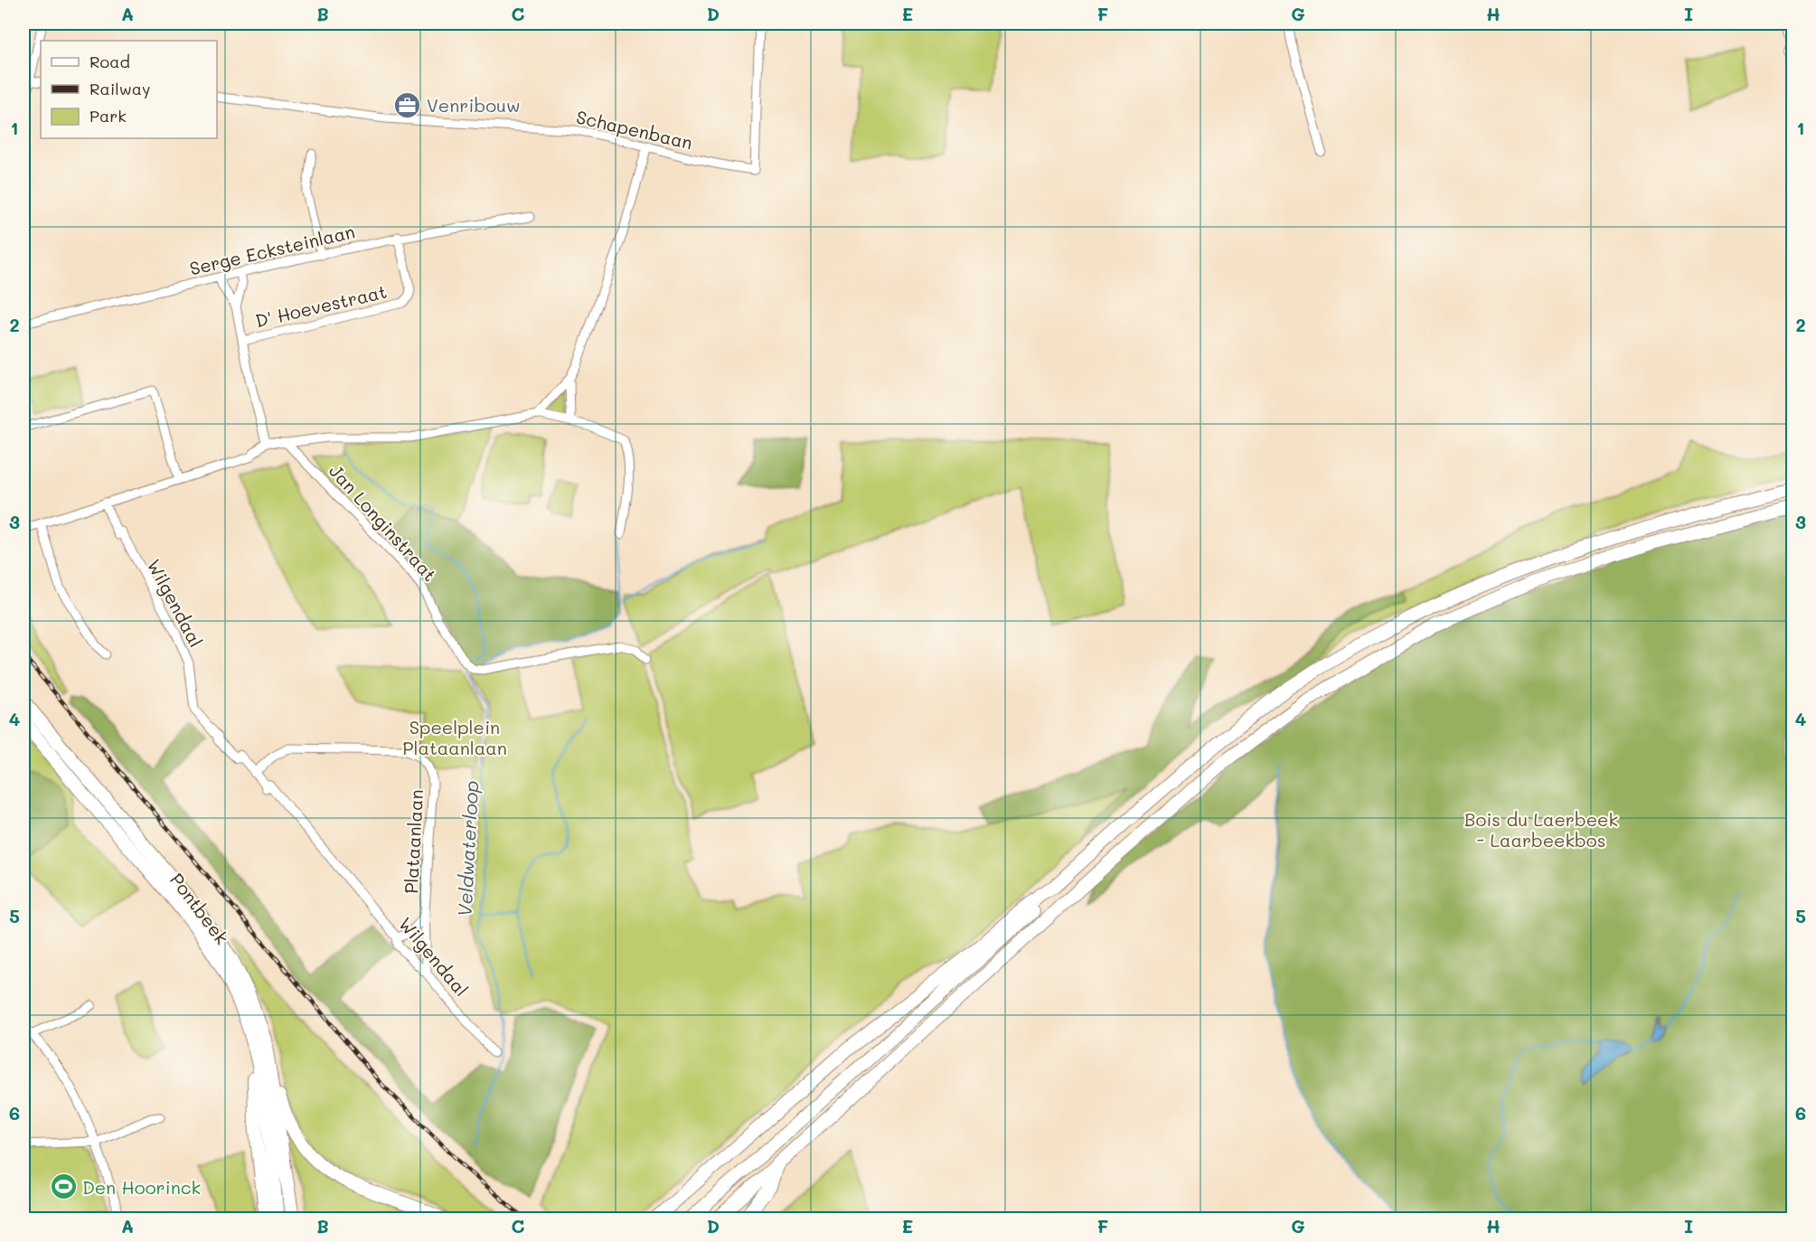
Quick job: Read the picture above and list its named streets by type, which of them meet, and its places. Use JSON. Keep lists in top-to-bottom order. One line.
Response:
{"streets":{"highway":["Pontbeek"],"street":["Schapenbaan","Serge Ecksteinlaan","D' Hoevestraat","Jan Longinstraat","Wilgendaal","Plataanlaan"]},"crossings":[["Serge Ecksteinlaan","D' Hoevestraat"],["Wilgendaal","Plataanlaan"]],"water":["Veldwaterloop"],"parks":["Speelplein Plataanlaan","Bois du Laerbeek - Laarbeekbos"],"places":{"office":["Venribouw"],"sports":["Den Hoorinck"]},"legend":["Road","Railway","Park"],"grid":{"columns":["A","B","C","D","E","F","G","H","I"],"rows":["1","2","3","4","5","6"]}}
